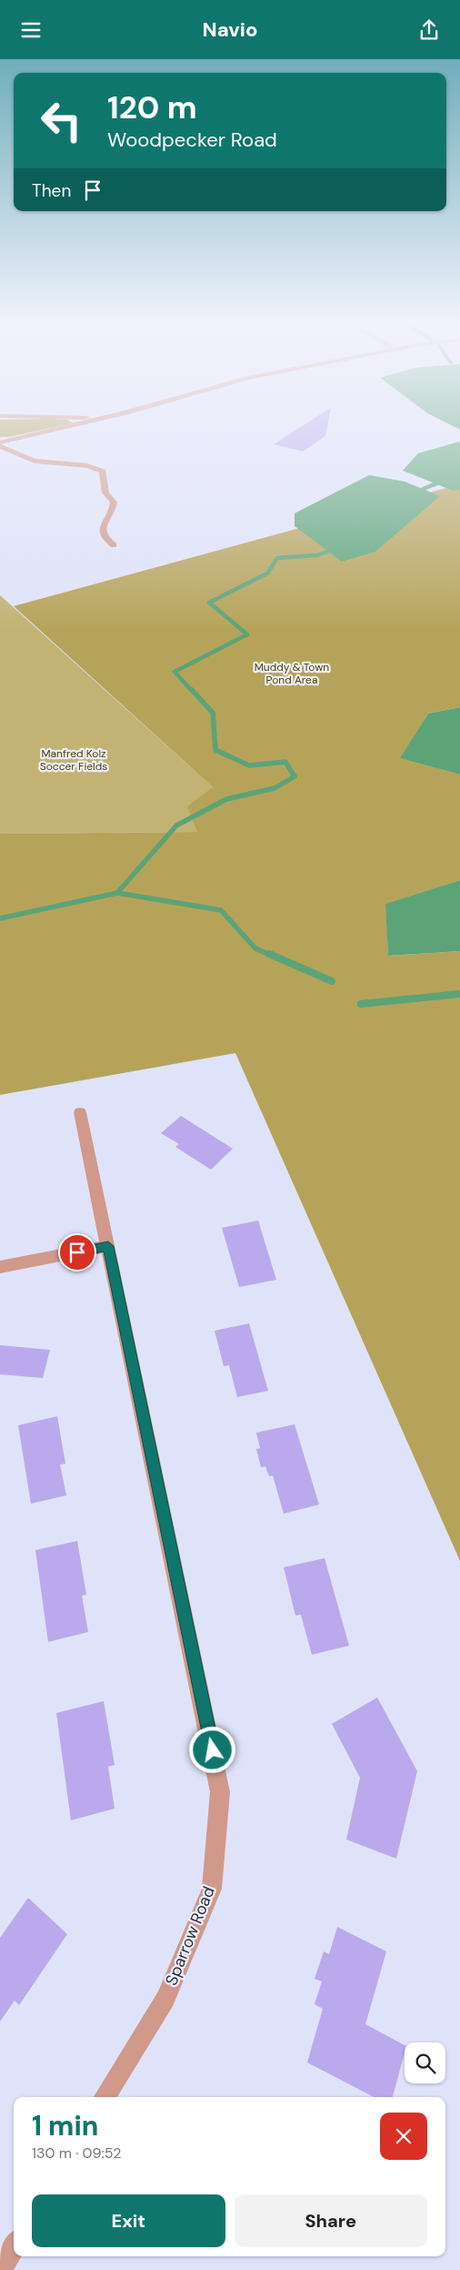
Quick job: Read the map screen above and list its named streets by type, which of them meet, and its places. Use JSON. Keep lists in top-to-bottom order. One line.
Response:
{"streets":{"street":["Sparrow Road"]},"parks":["Muddy & Town Pond Area","Manfred Kolz Soccer Fields"],"page":{"header":"Navio","turn":["120 m","Woodpecker Road"],"then":"Then","heading":["1 min","130 m · 09:52"],"buttons":["Exit","Share"]}}
